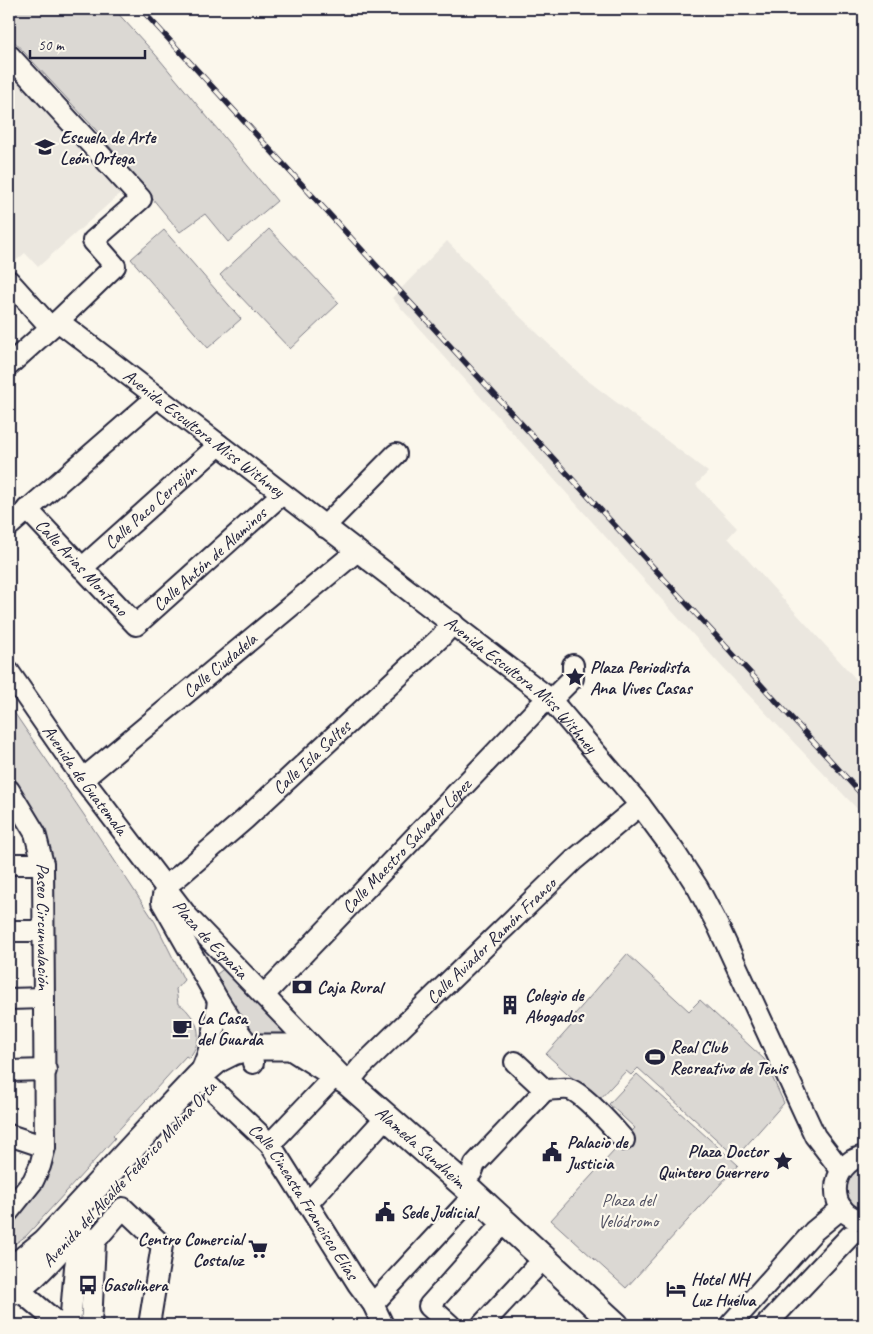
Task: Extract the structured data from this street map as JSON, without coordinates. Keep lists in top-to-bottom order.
{
  "streets": {
    "main road": ["Alameda Sundheim", "Avenida del Alcalde Federico Molina Orta"],
    "street": [
      "Avenida Escultora Miss Withney",
      "Calle Paco Cerrejón",
      "Calle Antón de Alaminos",
      "Calle Arias Montano",
      "Calle Ciudadela",
      "Calle Isla Saltes",
      "Avenida de Guatemala",
      "Calle Maestro Salvador López",
      "Paseo Circunvalación",
      "Plaza de España",
      "Calle Aviador Ramón Franco",
      "Calle Cineasta Francisco Elías"
    ]
  },
  "crossings": [
    ["Avenida Escultora Miss Withney", "Calle Paco Cerrejón"],
    ["Avenida Escultora Miss Withney", "Calle Antón de Alaminos"],
    ["Avenida Escultora Miss Withney", "Calle Ciudadela"],
    ["Avenida Escultora Miss Withney", "Calle Isla Saltes"],
    ["Avenida Escultora Miss Withney", "Calle Maestro Salvador López"],
    ["Avenida Escultora Miss Withney", "Calle Aviador Ramón Franco"],
    ["Calle Paco Cerrejón", "Calle Arias Montano"],
    ["Calle Antón de Alaminos", "Calle Arias Montano"],
    ["Calle Ciudadela", "Avenida de Guatemala"],
    ["Calle Isla Saltes", "Avenida de Guatemala"],
    ["Calle Isla Saltes", "Plaza de España"],
    ["Avenida de Guatemala", "Plaza de España"],
    ["Calle Maestro Salvador López", "Plaza de España"],
    ["Plaza de España", "Calle Aviador Ramón Franco"],
    ["Plaza de España", "Alameda Sundheim"],
    ["Plaza de España", "Avenida del Alcalde Federico Molina Orta"],
    ["Plaza de España", "Calle Cineasta Francisco Elías"],
    ["Calle Aviador Ramón Franco", "Alameda Sundheim"],
    ["Calle Aviador Ramón Franco", "Calle Cineasta Francisco Elías"],
    ["Alameda Sundheim", "Avenida del Alcalde Federico Molina Orta"],
    ["Avenida del Alcalde Federico Molina Orta", "Calle Cineasta Francisco Elías"]
  ],
  "parks": ["Plaza del Velódromo"],
  "places": {
    "school or university": ["Escuela de Arte León Ortega"],
    "place": ["Plaza Periodista Ana Vives Casas", "Plaza Doctor Quintero Guerrero"],
    "bank": ["Caja Rural"],
    "building": ["Colegio de Abogados"],
    "cafe": ["La Casa del Guarda"],
    "sports": ["Real Club Recreativo de Tenis"],
    "public building": ["Palacio de Justicia", "Sede Judicial"],
    "supermarket": ["Centro Comercial Costaluz"],
    "bus stop": ["Gasolinera"],
    "hotel": ["Hotel NH Luz Huelva"]
  },
  "scale_bar": "50 m"
}
